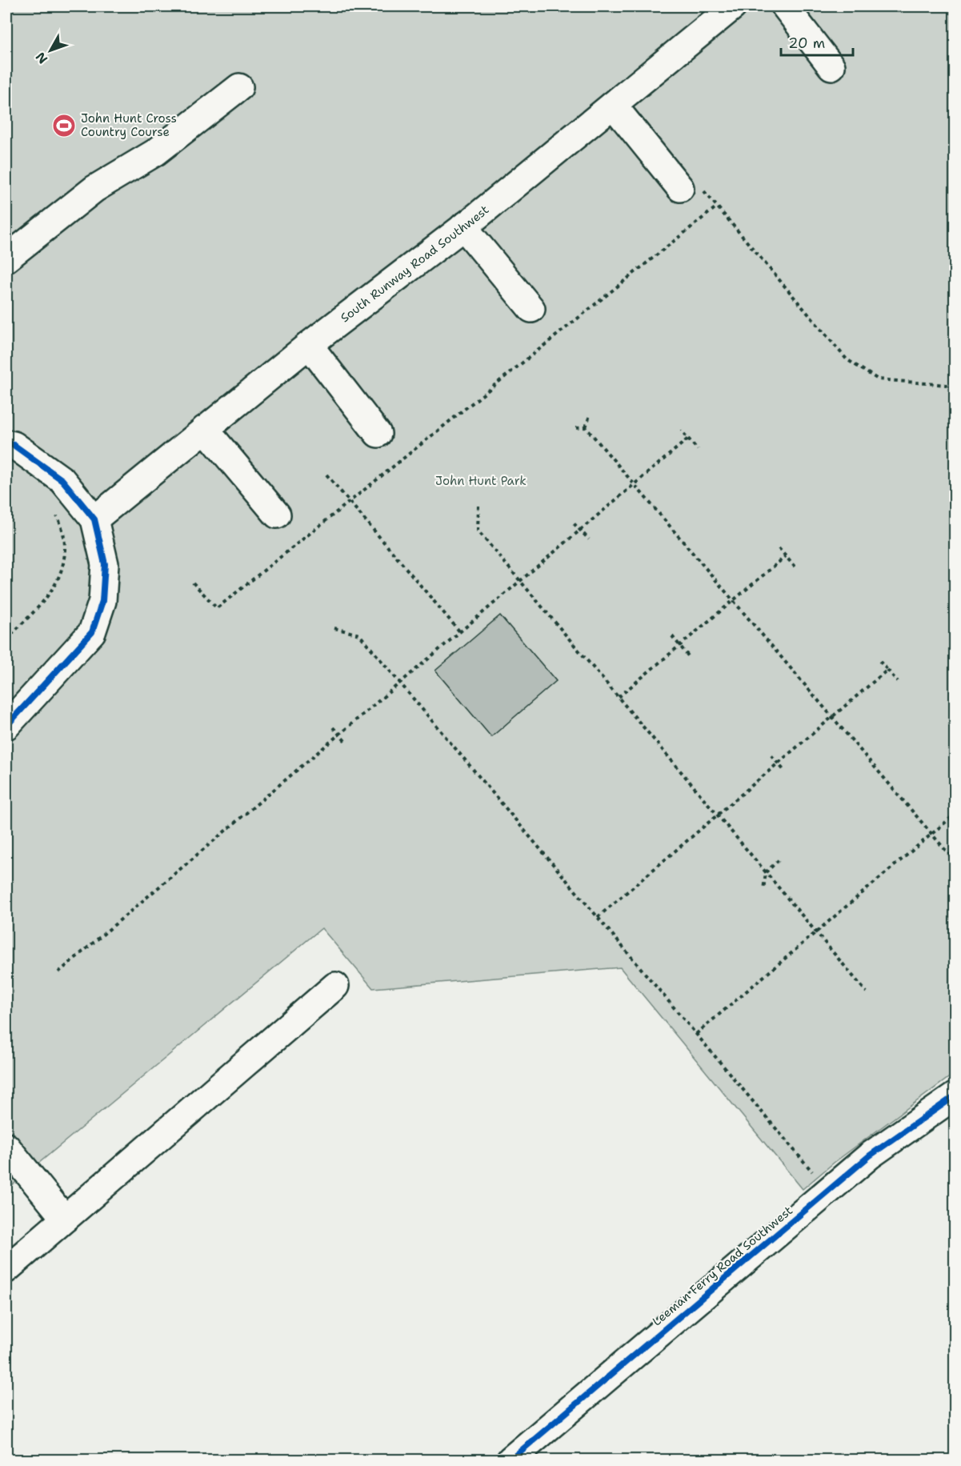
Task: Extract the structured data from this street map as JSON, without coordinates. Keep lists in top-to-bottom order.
{
  "streets": {
    "street": ["South Runway Road Southwest", "Leeman Ferry Road Southwest"]
  },
  "parks": ["John Hunt Park"],
  "places": {
    "sports": ["John Hunt Cross Country Course"]
  },
  "scale_bar": "20 m",
  "north": "bottom left"
}
